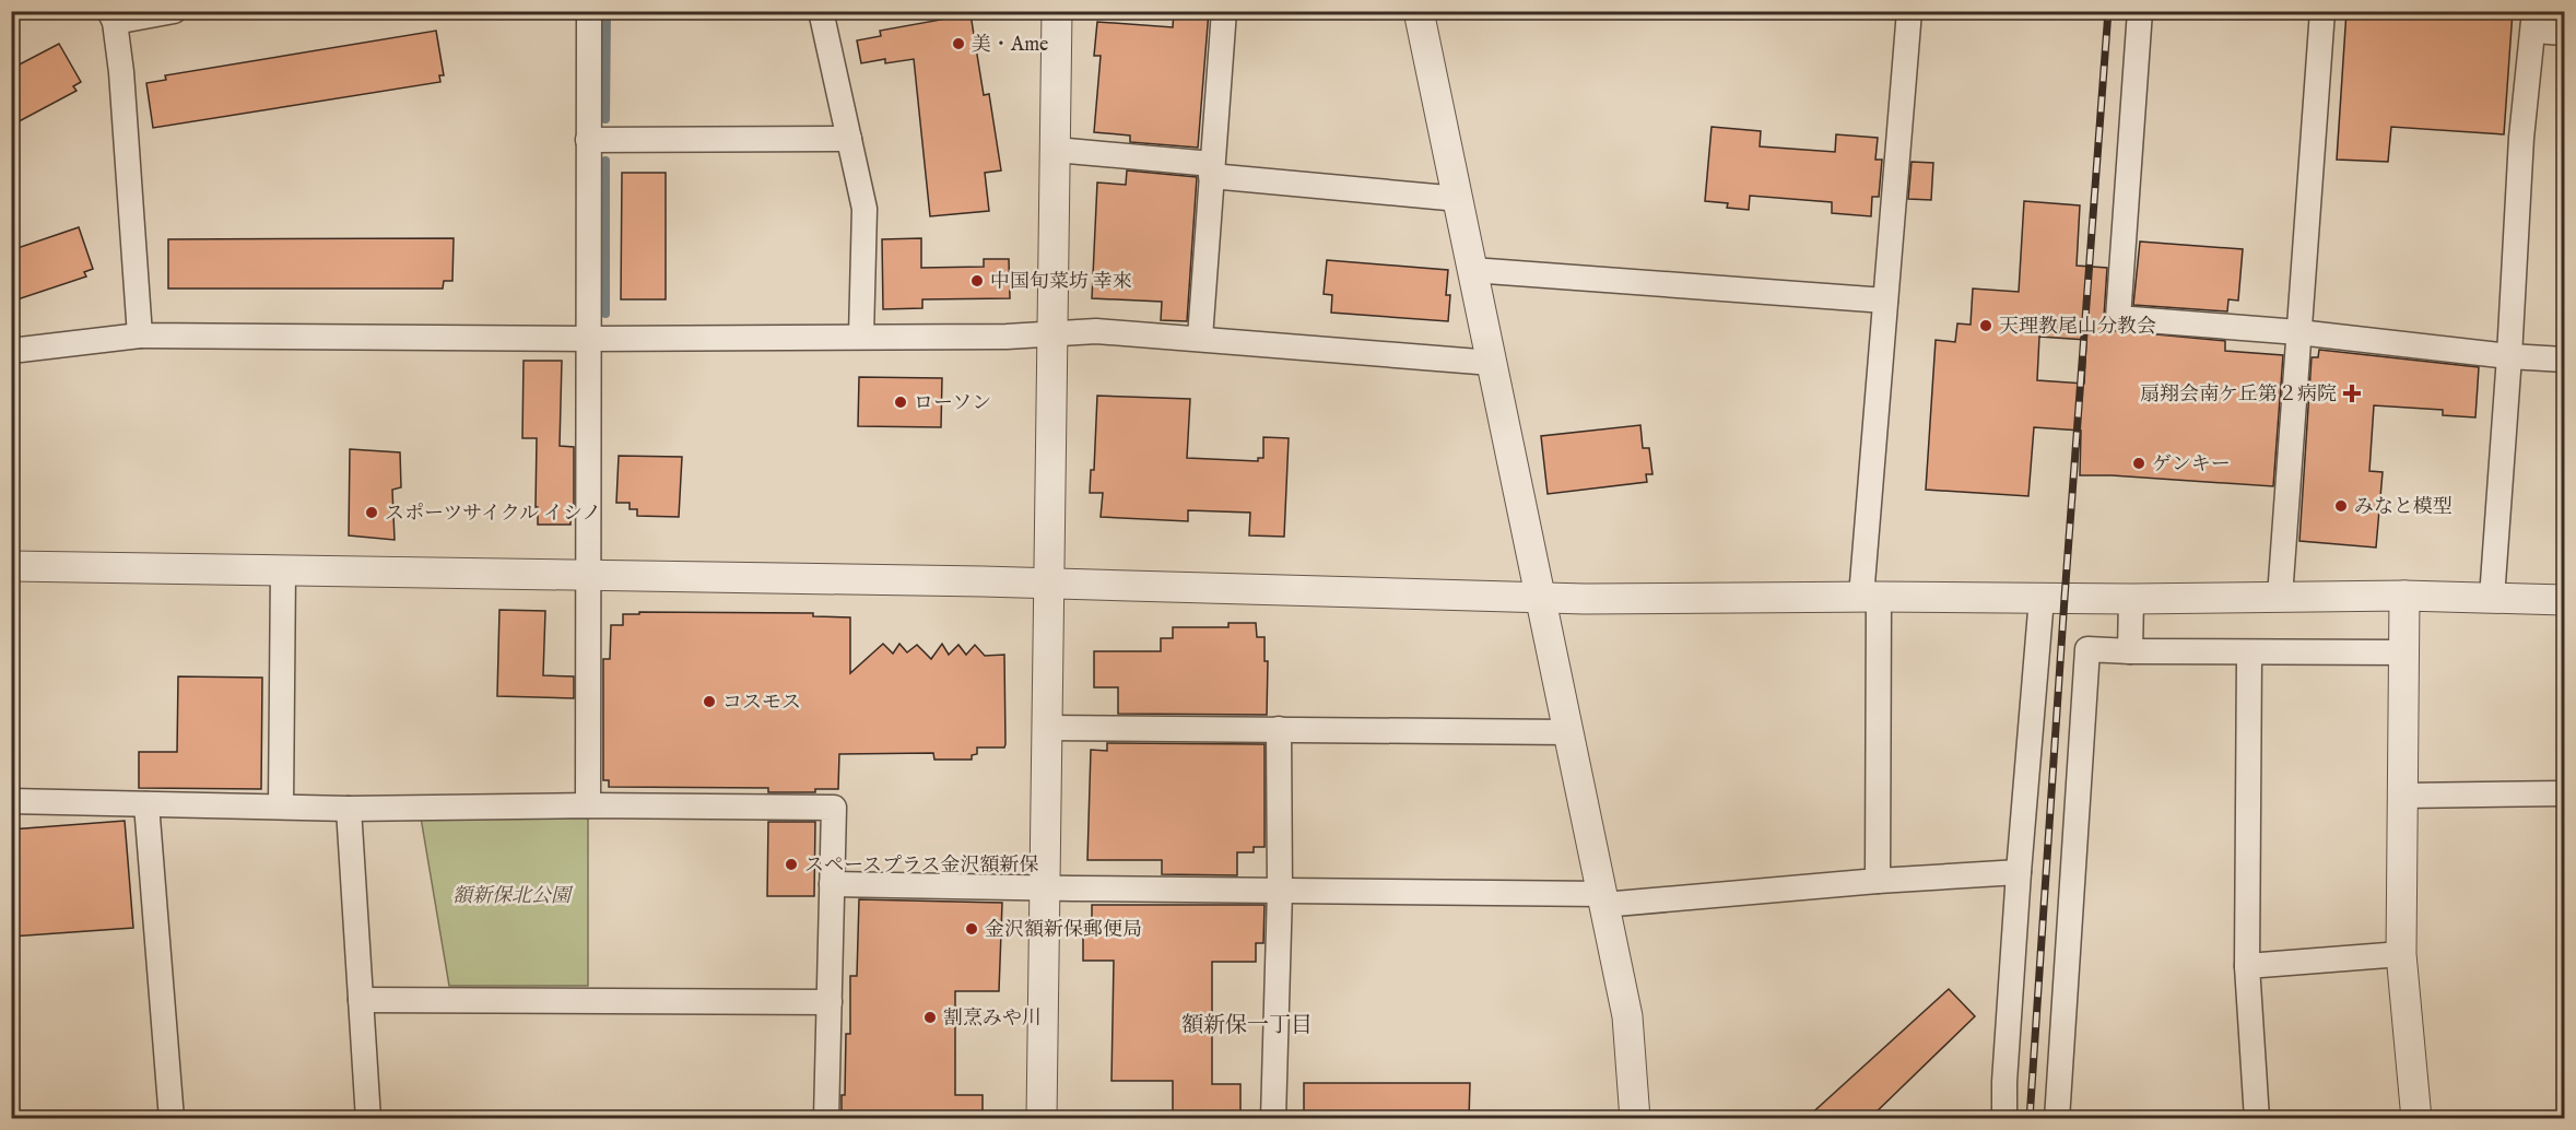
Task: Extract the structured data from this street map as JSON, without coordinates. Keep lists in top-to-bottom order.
{
  "districts": ["額新保一丁目"],
  "parks": ["額新保北公園"],
  "places": {
    "other": [
      "美・Ame",
      "中国旬菜坊 幸來",
      "天理教尾山分教会",
      "ローソン",
      "ゲンキー",
      "みなと模型",
      "スポーツサイクル イシノ",
      "コスモス",
      "スペースプラス金沢額新保",
      "金沢額新保郵便局",
      "割烹みや川"
    ],
    "health": ["扇翔会南ケ丘第２病院"]
  }
}
